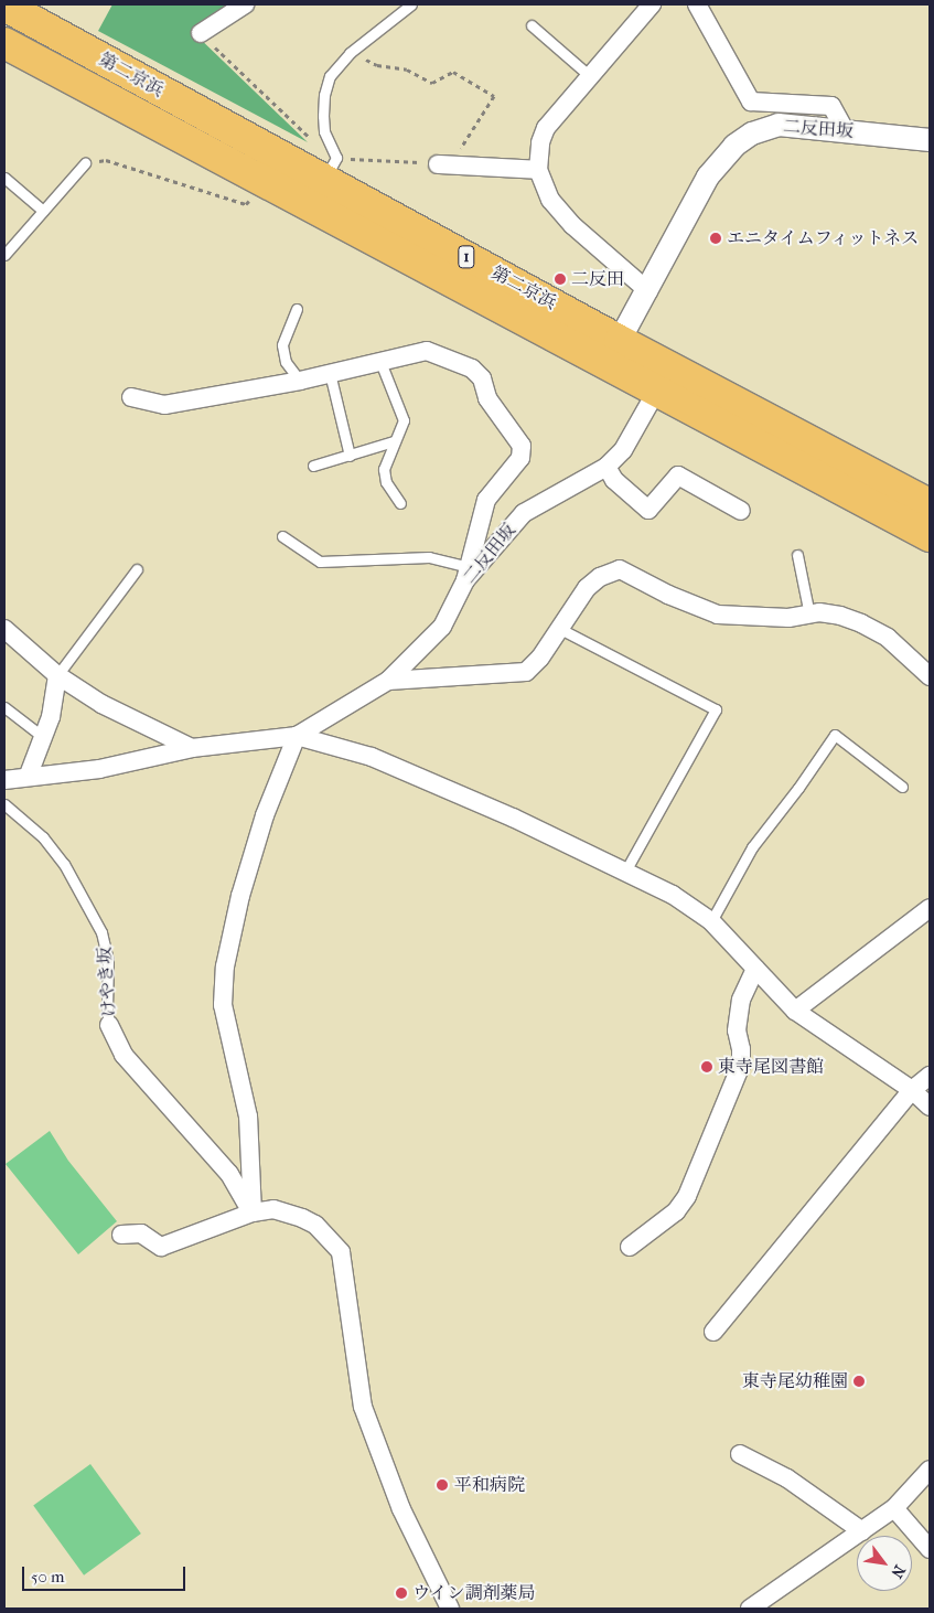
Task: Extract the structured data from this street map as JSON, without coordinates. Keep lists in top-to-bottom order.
{
  "streets": {
    "highway": ["第二京浜", "1"],
    "street": ["二反田坂", "けやき坂"]
  },
  "crossings": [
    ["第二京浜", "二反田坂"]
  ],
  "places": [
    "エニタイムフィットネス",
    "二反田",
    "東寺尾図書館",
    "東寺尾幼稚園",
    "平和病院",
    "ウイン調剤薬局"
  ],
  "scale_bar": "50 m",
  "north": "bottom right"
}
